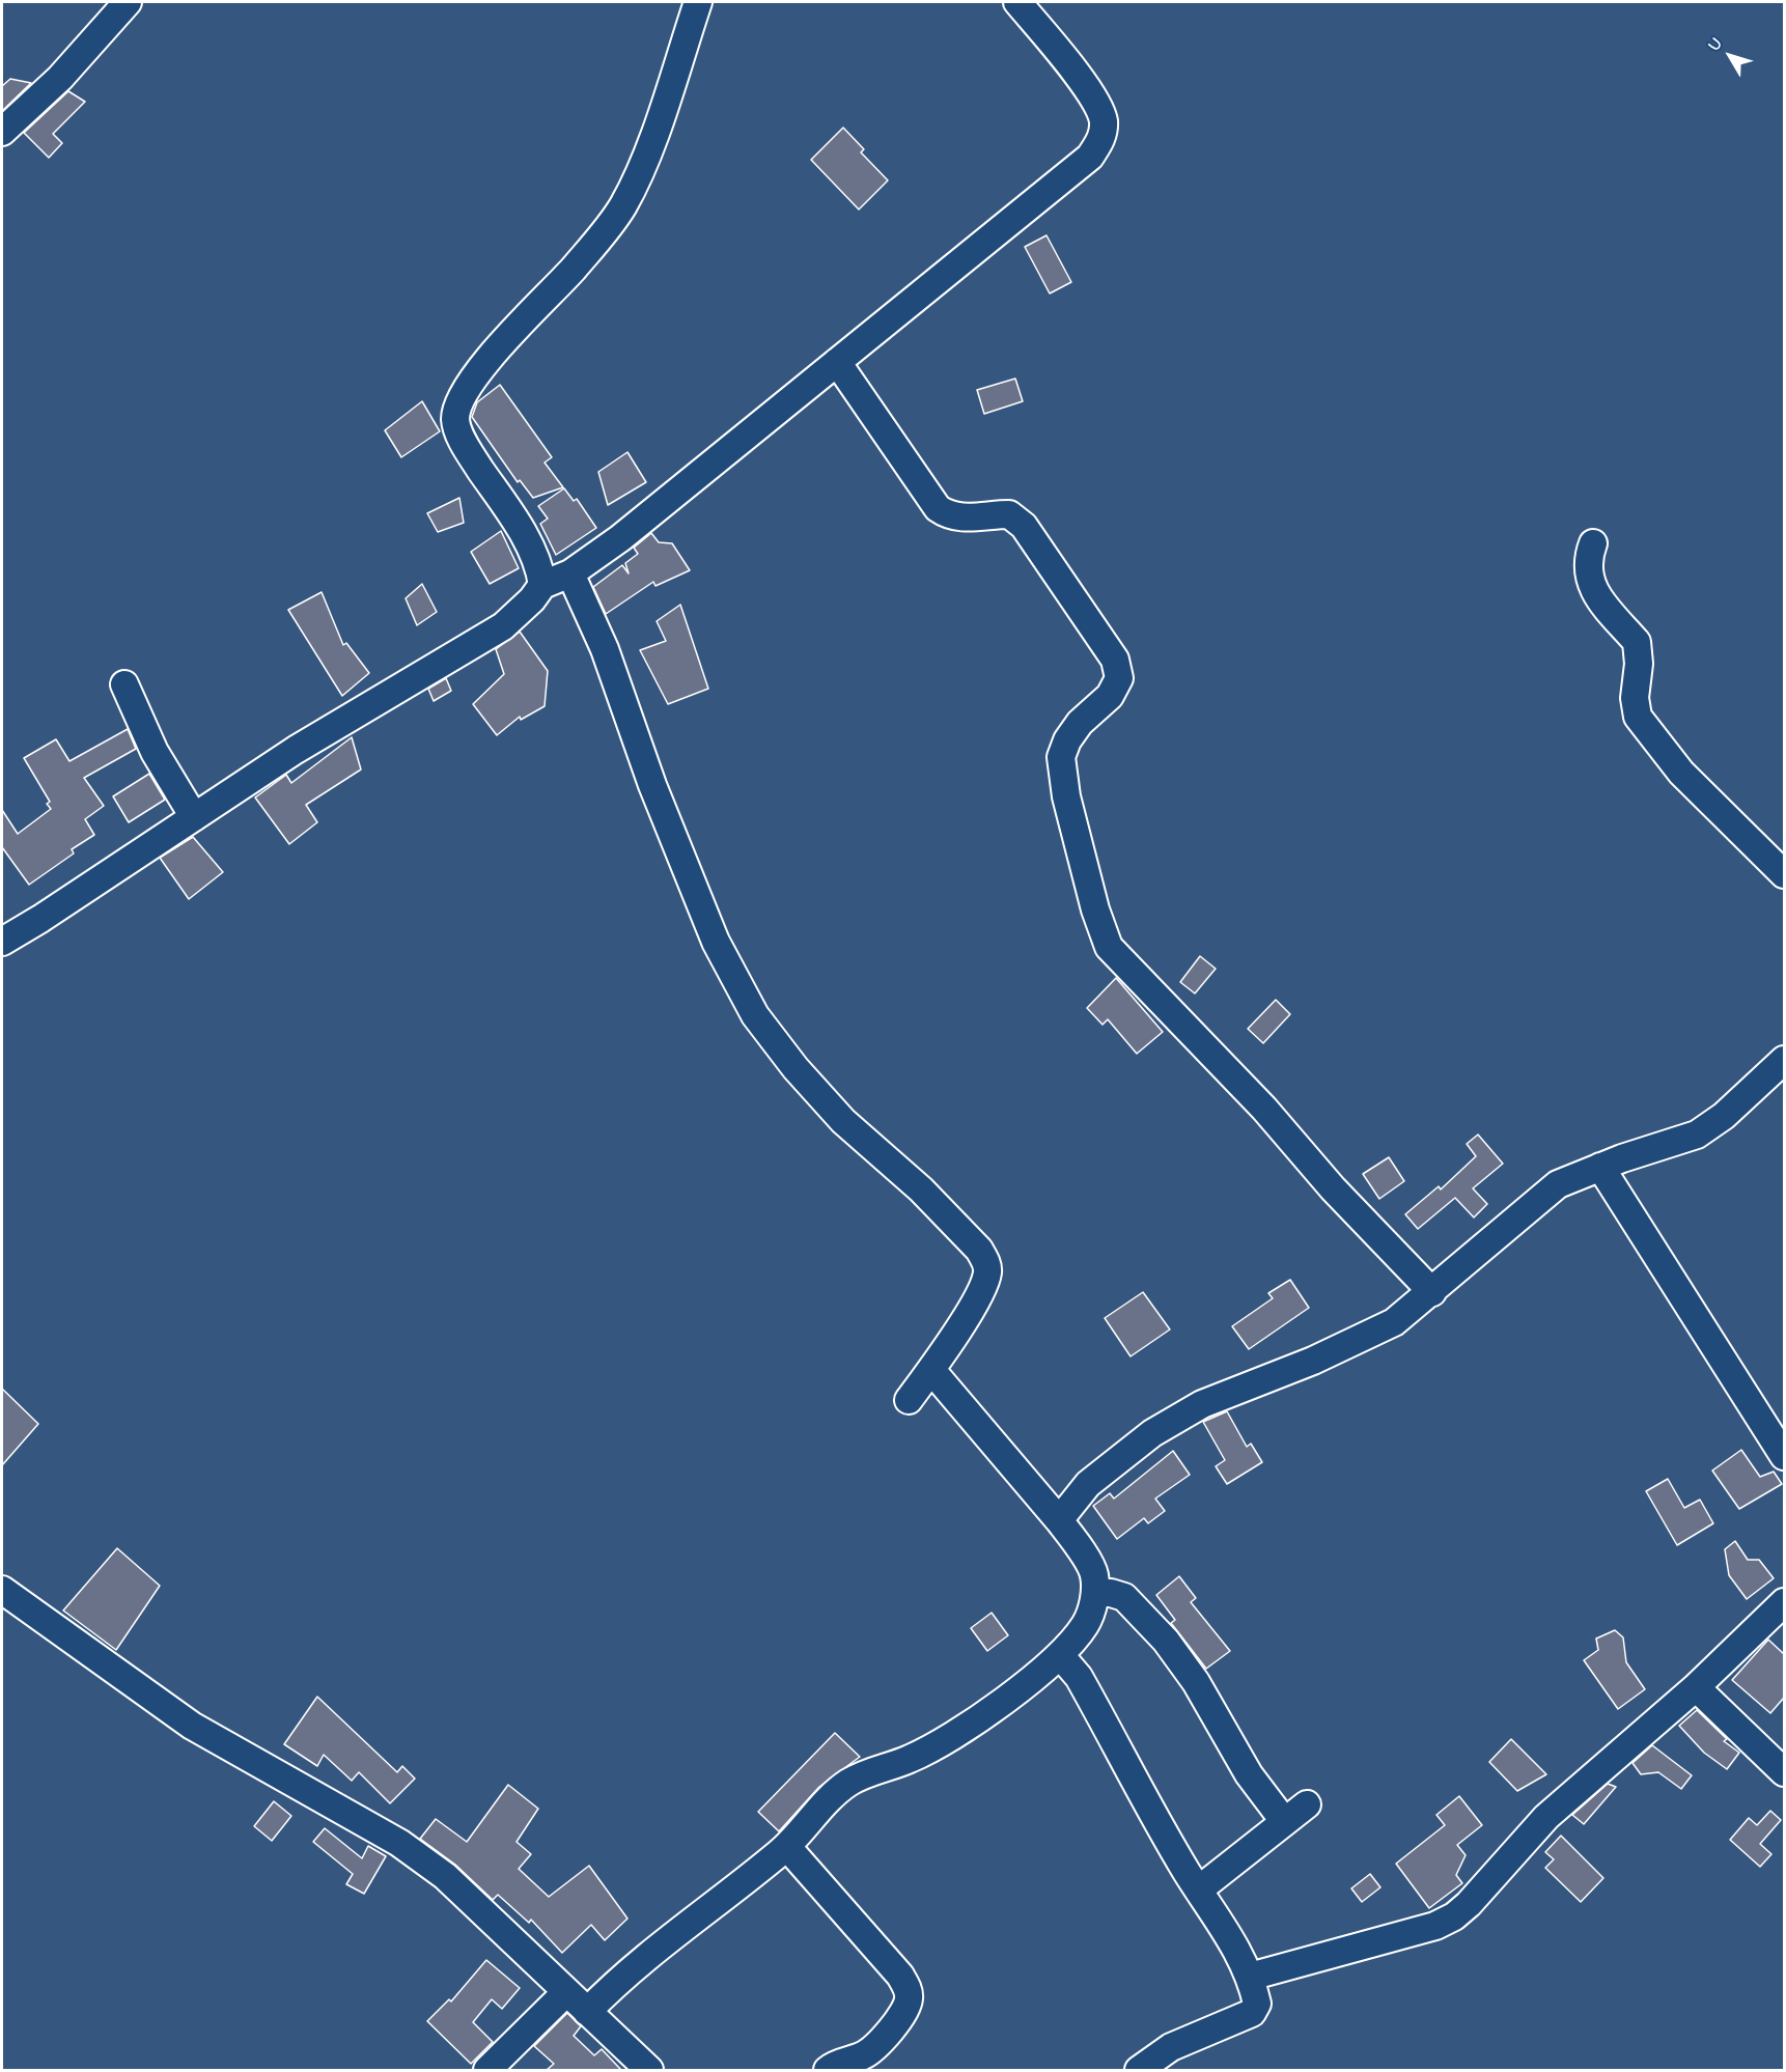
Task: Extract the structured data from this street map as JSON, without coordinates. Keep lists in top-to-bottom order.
{
  "north": "top left"
}
